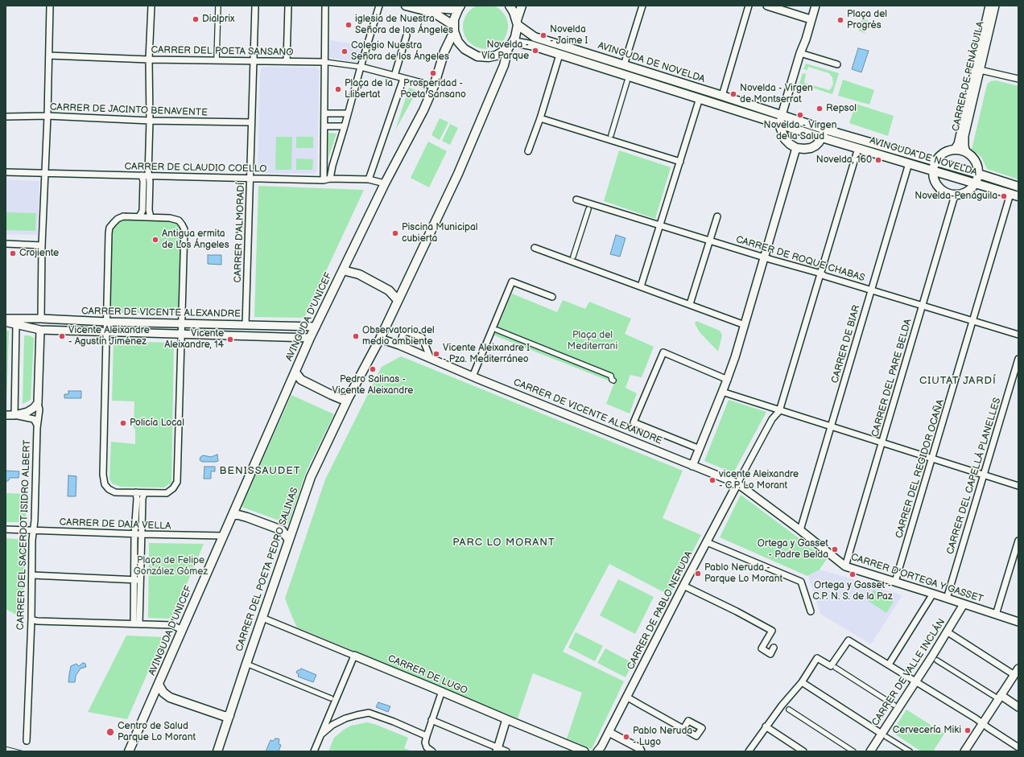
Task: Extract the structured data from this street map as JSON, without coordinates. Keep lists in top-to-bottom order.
{
  "streets": {
    "main road": ["AVINGUDA DE NOVELDA", "AVINGUDA D'UNICEF", "CARRER DEL POETA PEDRO SALINAS"],
    "street": [
      "CARRER DEL POETA SANSANO",
      "CARRER DE PENÀGUILA",
      "CARRER DE JACINTO BENAVENTE",
      "CARRER DE CLAUDIO COELLO",
      "CARRER D'ALMORADÍ",
      "CARRER DE ROQUE CHABAS",
      "CARRER DE VICENTE ALEXANDRE",
      "CARRER DE BIAR",
      "CARRER DEL PARE BELDA",
      "CARRER DEL REGIDOR OCAÑA",
      "CARRER DEL CAPELLÀ PLANELLES",
      "CARRER DE DAIA VELLA",
      "CARRER DEL SACERDOT ISIDRO ALBERT",
      "CARRER D'ORTEGA Y GASSET",
      "CARRER DE PABLO NERUDA",
      "CARRER DE VALLE INCLÁN",
      "CARRER DE LUGO"
    ]
  },
  "crossings": [
    ["CARRER DEL POETA SANSANO", "CARRER D'ALMORADÍ"],
    ["CARRER DEL POETA SANSANO", "AVINGUDA D'UNICEF"],
    ["AVINGUDA DE NOVELDA", "CARRER DE BIAR"],
    ["AVINGUDA DE NOVELDA", "CARRER DEL REGIDOR OCAÑA"],
    ["AVINGUDA DE NOVELDA", "CARRER DEL POETA PEDRO SALINAS"],
    ["CARRER DE JACINTO BENAVENTE", "CARRER D'ALMORADÍ"],
    ["CARRER DE CLAUDIO COELLO", "CARRER D'ALMORADÍ"],
    ["CARRER DE CLAUDIO COELLO", "AVINGUDA D'UNICEF"],
    ["CARRER D'ALMORADÍ", "CARRER DE VICENTE ALEXANDRE"],
    ["CARRER DE ROQUE CHABAS", "CARRER DE BIAR"],
    ["CARRER DE ROQUE CHABAS", "CARRER DEL PARE BELDA"],
    ["CARRER DE ROQUE CHABAS", "CARRER DEL REGIDOR OCAÑA"],
    ["CARRER DE VICENTE ALEXANDRE", "AVINGUDA D'UNICEF"],
    ["CARRER DE VICENTE ALEXANDRE", "CARRER DEL SACERDOT ISIDRO ALBERT"],
    ["CARRER DE VICENTE ALEXANDRE", "CARRER DEL POETA PEDRO SALINAS"],
    ["CARRER DE VICENTE ALEXANDRE", "CARRER D'ORTEGA Y GASSET"],
    ["CARRER DE VICENTE ALEXANDRE", "CARRER DE PABLO NERUDA"],
    ["AVINGUDA D'UNICEF", "CARRER DE DAIA VELLA"],
    ["AVINGUDA D'UNICEF", "CARRER DEL POETA PEDRO SALINAS"],
    ["CARRER DE BIAR", "CARRER D'ORTEGA Y GASSET"],
    ["CARRER DEL PARE BELDA", "CARRER D'ORTEGA Y GASSET"],
    ["CARRER DEL REGIDOR OCAÑA", "CARRER D'ORTEGA Y GASSET"],
    ["CARRER DEL CAPELLÀ PLANELLES", "CARRER D'ORTEGA Y GASSET"],
    ["CARRER DE DAIA VELLA", "CARRER DEL SACERDOT ISIDRO ALBERT"],
    ["CARRER DEL POETA PEDRO SALINAS", "CARRER DE LUGO"],
    ["CARRER D'ORTEGA Y GASSET", "CARRER DE PABLO NERUDA"],
    ["CARRER D'ORTEGA Y GASSET", "CARRER DE VALLE INCLÁN"]
  ],
  "districts": ["CIUTAT JARDÍ", "BENISSAUDET", "PARC LO MORANT"],
  "parks": ["Plaça del Mediterrani", "Plaça de Felipe González Gómez"],
  "places": [
    "Dialprix",
    "Plaça del Progrés",
    "iglesia de Nuestra Señora de los Ángeles",
    "Novelda - Jaime I",
    "Novelda - Vía Parque",
    "Colegio Nuestra Señora de los Ángeles",
    "Prosperidad - Poeta Sansano",
    "Plaça de la Llibertat",
    "Novelda - Virgen de Montserrat",
    "Repsol",
    "Novelda - Virgen de la Salud",
    "Novelda, 160",
    "Novelda-Penàguila",
    "Piscina Municipal cubierta",
    "Antigua ermita de Los Ángeles",
    "Crojiente",
    "Vicente Aleixandre - Agustín Jiménez",
    "Observatorio del medio ambiente",
    "Vicente Aleixandre, 14",
    "Vicente Aleixandre I - Pza. Mediterráneo",
    "Pedro Salinas - Vicente Aleixandre",
    "Policía Local",
    "vicente Aleixandre - C.P. Lo Morant",
    "Ortega y Gasset - Padre Belda",
    "Pablo Neruda - Parque Lo Morant",
    "Ortega y Gasset - C.P. N. S. de la Paz",
    "Cervecería Miki",
    "Centro de Salud Parque Lo Morant",
    "Pablo Neruda - Lugo"
  ]
}
